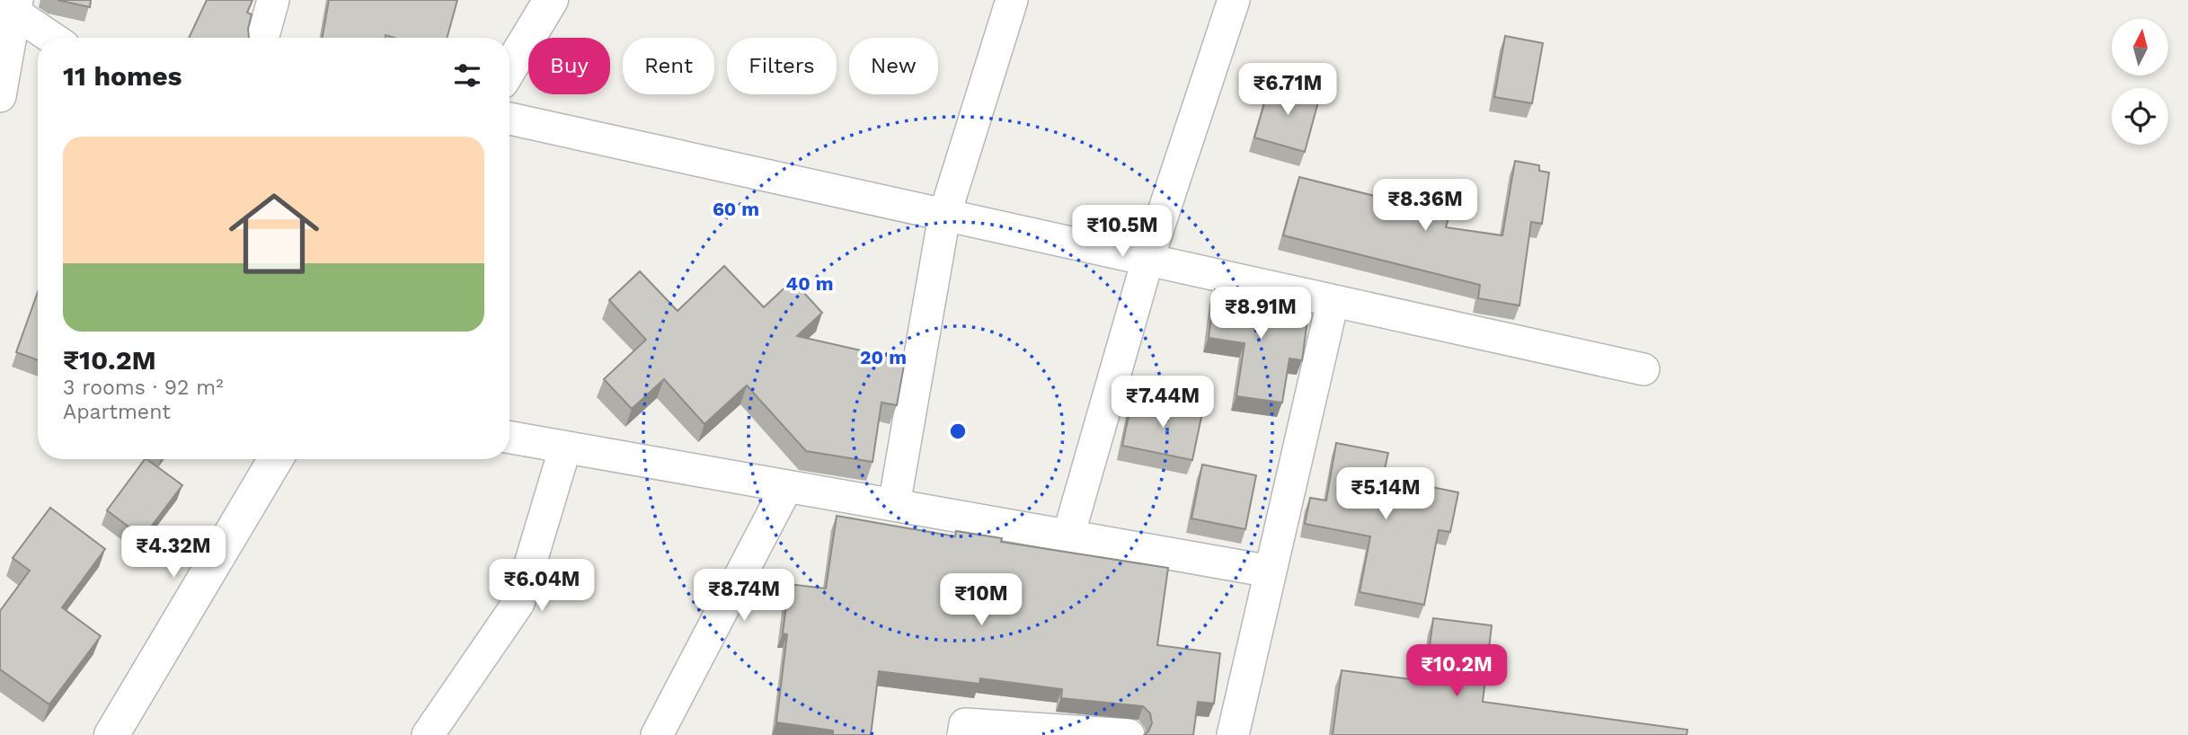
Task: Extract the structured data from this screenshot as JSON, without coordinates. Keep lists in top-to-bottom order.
{
  "north": "top",
  "page": {
    "chip": [
      "Buy",
      "Rent",
      "Filters",
      "New"
    ],
    "heading": "11 homes",
    "price": [
      "₹6.71M",
      "₹8.36M",
      "₹10.5M",
      "₹8.91M",
      "₹7.44M",
      "₹5.14M",
      "₹4.32M",
      "₹6.04M",
      "₹8.74M",
      "₹10M",
      "₹10.2M"
    ],
    "list": [
      {
        "name": "₹10.2M",
        "note": "3 rooms · 92 m² · Apartment"
      }
    ]
  },
  "rings": ["60 m", "40 m", "20 m"]
}
